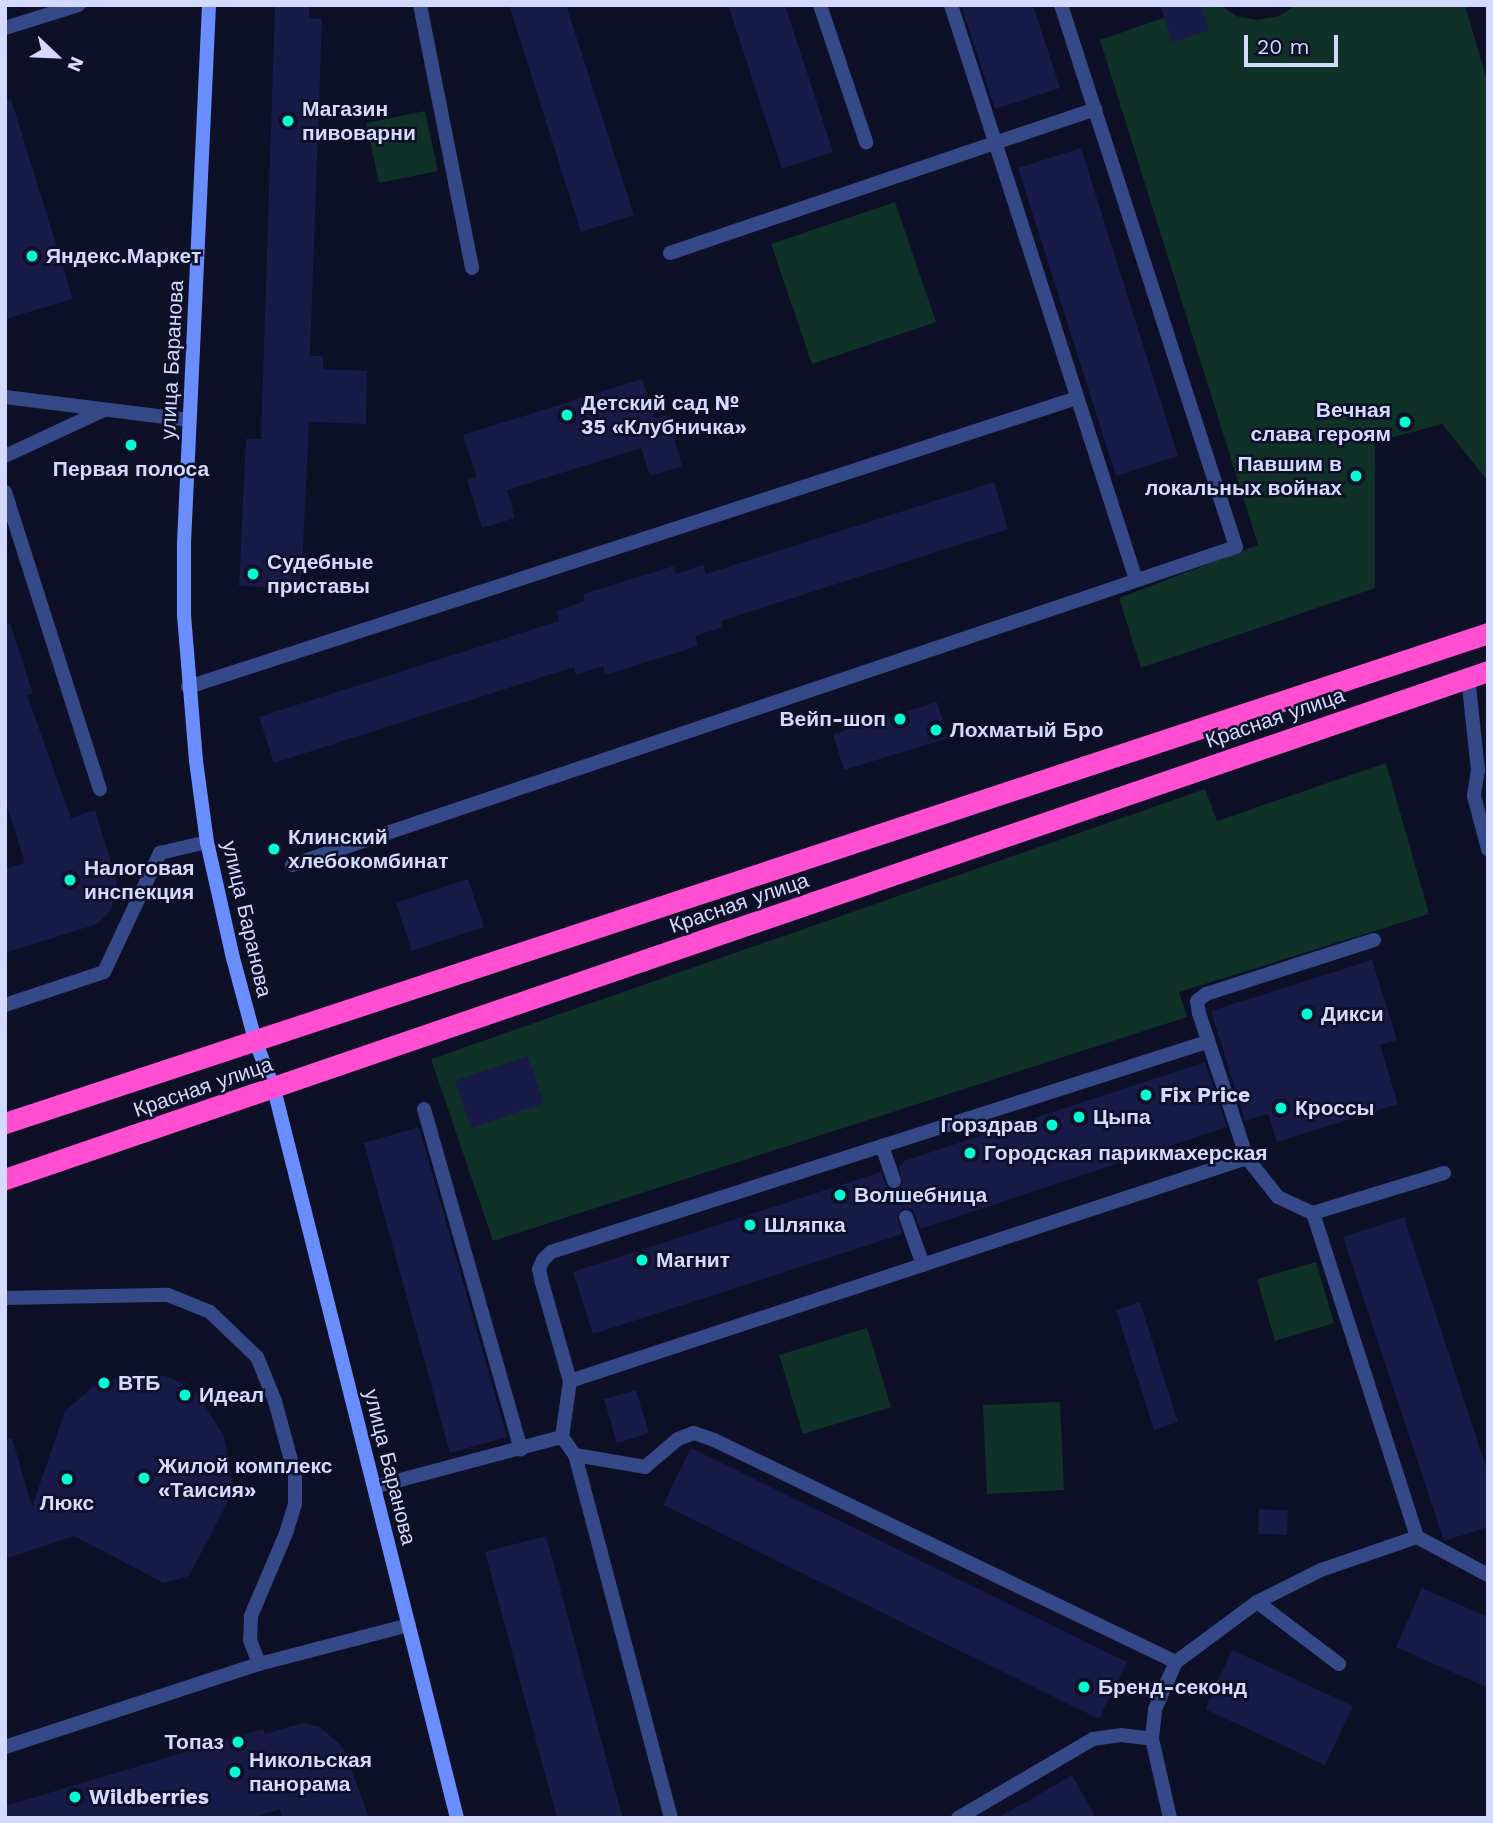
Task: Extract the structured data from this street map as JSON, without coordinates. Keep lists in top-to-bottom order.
{
  "streets": {
    "highway": ["Красная улица"],
    "street": ["улица Баранова"]
  },
  "crossings": [
    ["улица Баранова", "Красная улица"]
  ],
  "places": [
    "Магазин пивоварни",
    "Яндекс.Маркет",
    "Детский сад № 35 «Клубничка»",
    "Вечная слава героям",
    "Первая полоса",
    "Павшим в локальных войнах",
    "Судебные приставы",
    "Вейп-шоп",
    "Лохматый Бро",
    "Клинский хлебокомбинат",
    "Налоговая инспекция",
    "Дикси",
    "Fix Price",
    "Кроссы",
    "Цыпа",
    "Горздрав",
    "Городская парикмахерская",
    "Волшебница",
    "Шляпка",
    "Магнит",
    "ВТБ",
    "Идеал",
    "Жилой комплекс «Таисия»",
    "Люкс",
    "Бренд-секонд",
    "Топаз",
    "Никольская панорама",
    "Wildberries"
  ],
  "scale_bar": "20 m",
  "north": "bottom right"
}
